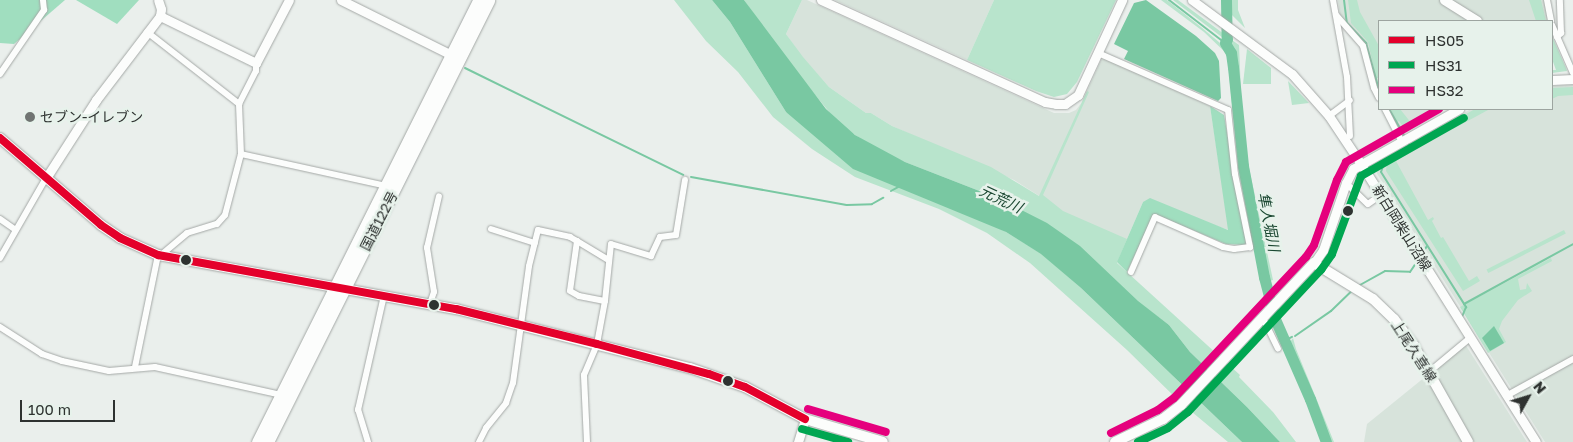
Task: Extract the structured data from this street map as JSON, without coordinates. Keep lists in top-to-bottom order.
{
  "streets": {
    "highway": ["国道122号"],
    "main road": ["上尾久喜線"],
    "street": ["新白岡柴山沼線"]
  },
  "water": ["元荒川", "隼人堀川"],
  "places": ["セブン-イレブン"],
  "lines": ["transit line HS32", "transit line HS31", "transit line HS05"],
  "legend": ["HS05", "HS31", "HS32"],
  "scale_bar": "100 m",
  "north": "top right"
}
